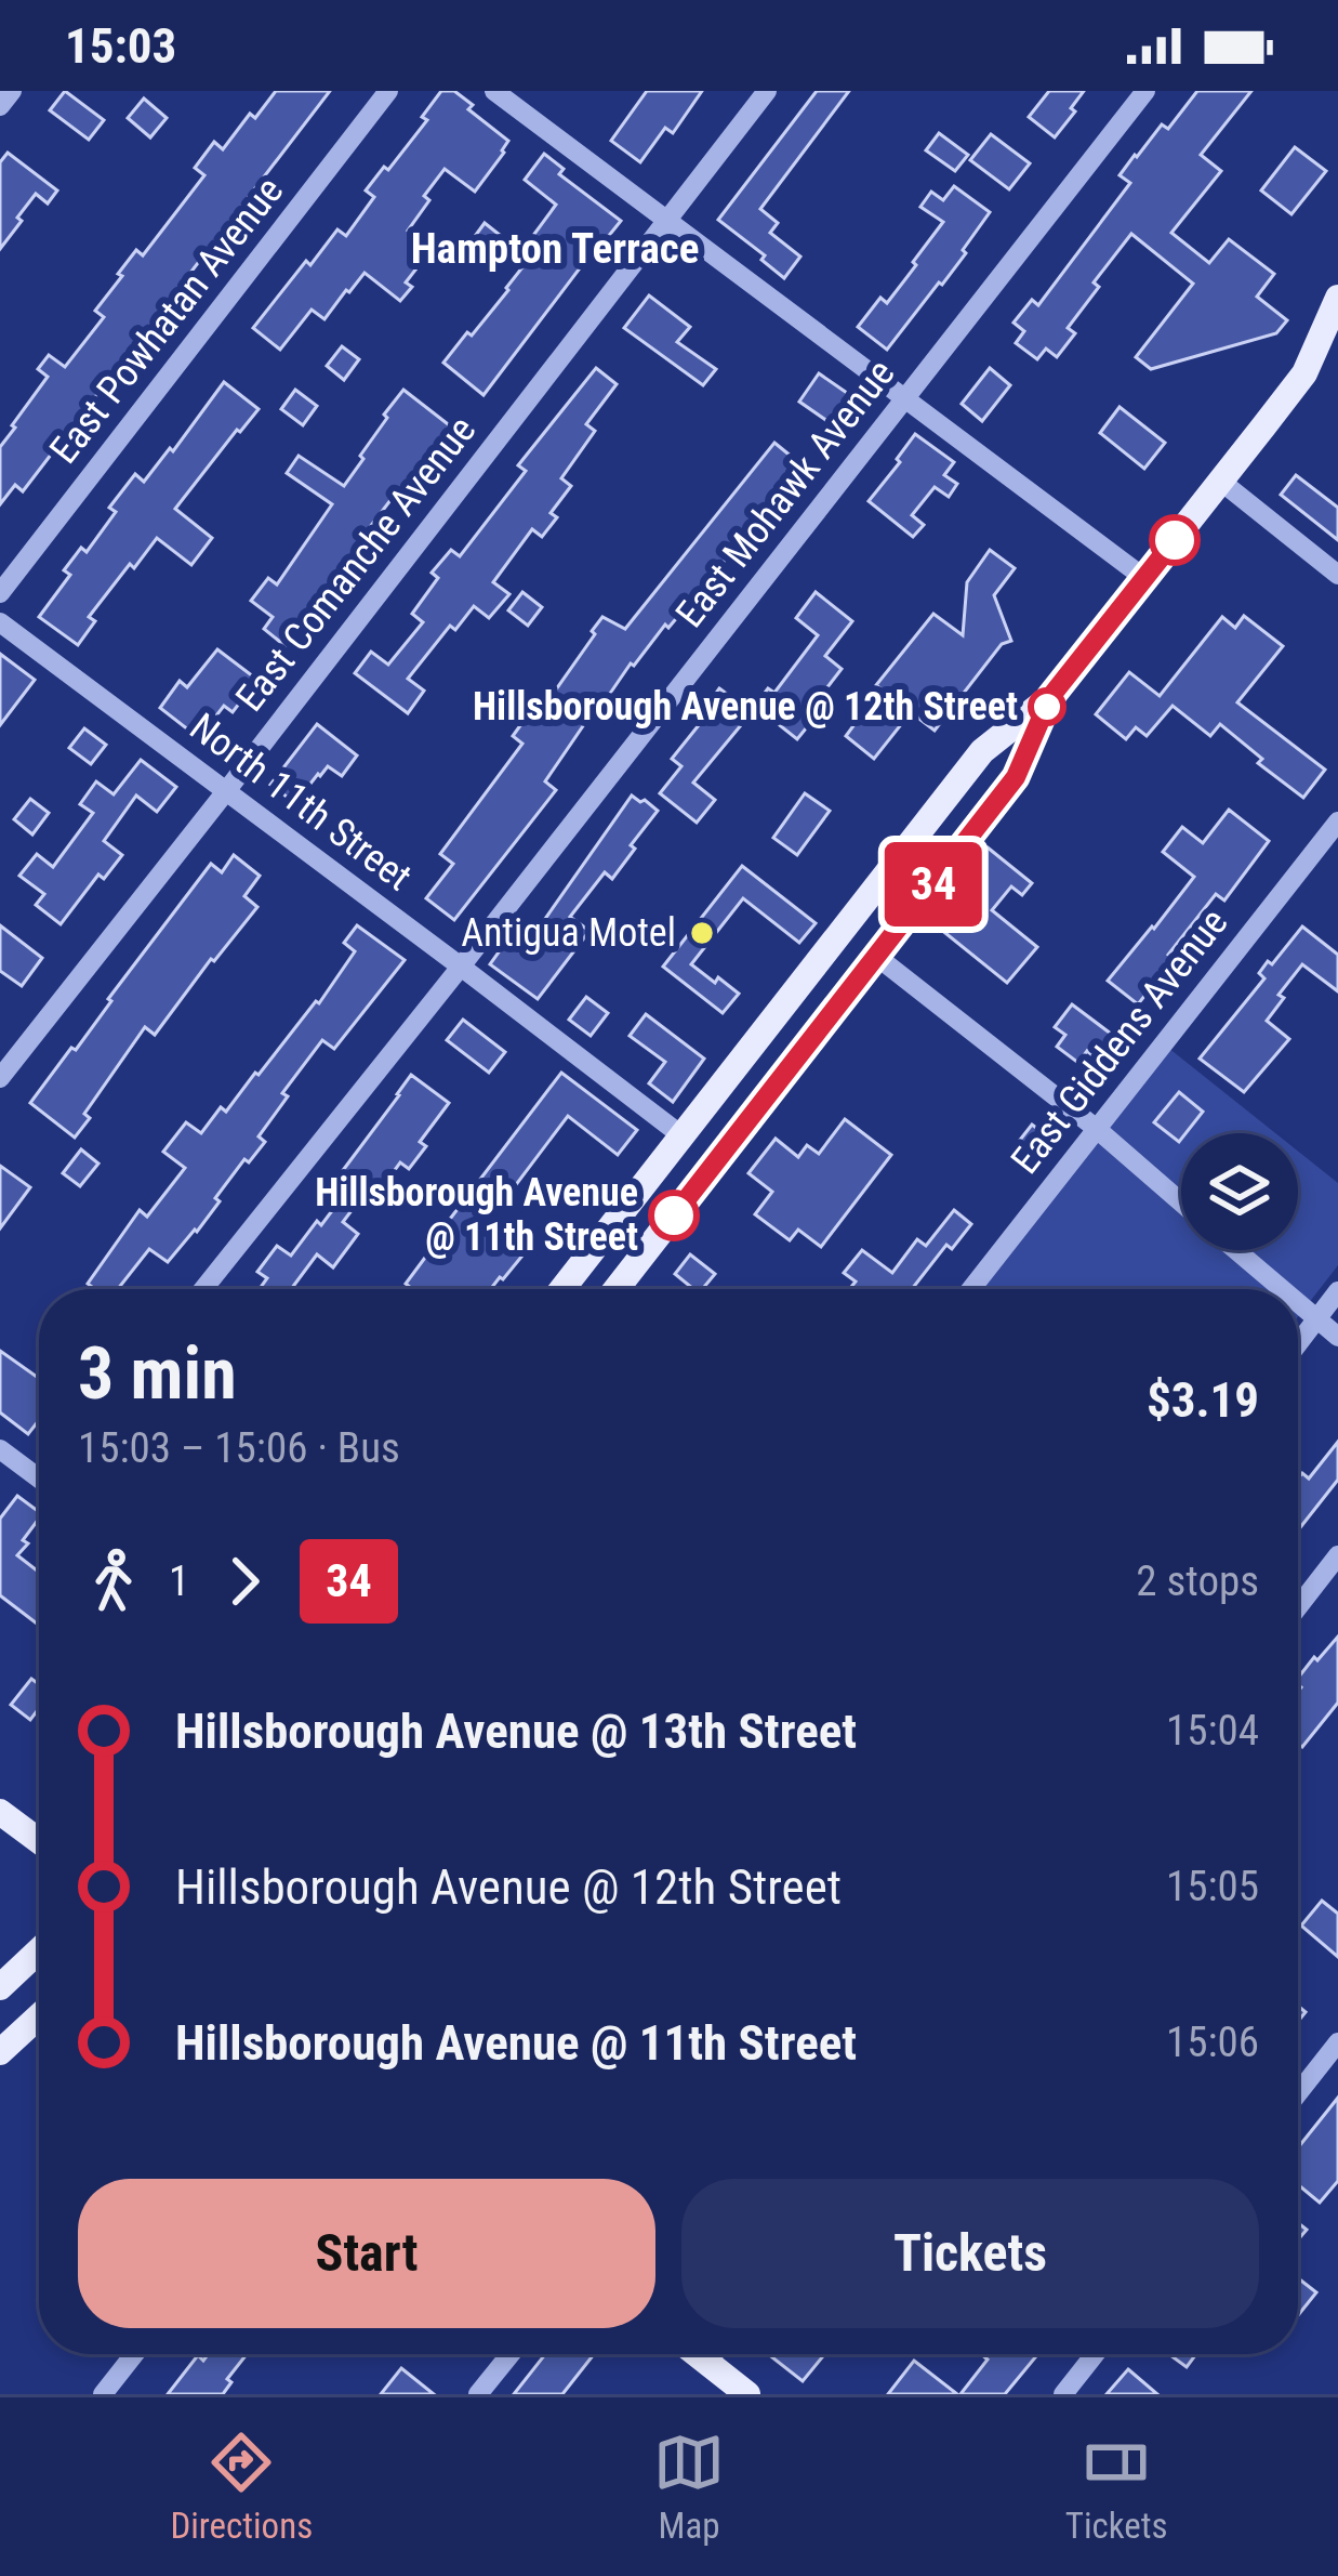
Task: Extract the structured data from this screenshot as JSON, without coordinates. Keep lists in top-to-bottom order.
{
  "streets": {
    "street": [
      "East Powhatan Avenue",
      "East Mohawk Avenue",
      "East Comanche Avenue",
      "North 11th Street",
      "East Giddens Avenue"
    ]
  },
  "crossings": [
    ["East Mohawk Avenue", "North 11th Street"],
    ["East Comanche Avenue", "North 11th Street"]
  ],
  "districts": ["Hampton Terrace"],
  "places": ["Hillsborough Avenue @ 12th Street", "Antigua Motel", "Hillsborough Avenue @ 11th Street"],
  "lines": ["bus line 34"],
  "page": {
    "status": "15:03",
    "on_map": "34",
    "heading": ["3 min", "15:03 – 15:06 · Bus", "$3.19"],
    "legs": ["1", "34", "2 stops"],
    "list": [
      {
        "name": "Hillsborough Avenue @ 13th Street",
        "value": "15:04"
      },
      {
        "name": "Hillsborough Avenue @ 12th Street",
        "value": "15:05"
      },
      {
        "name": "Hillsborough Avenue @ 11th Street",
        "value": "15:06"
      }
    ],
    "buttons": ["Start", "Tickets"],
    "tabs": ["Directions", "Map", "Tickets"]
  }
}
